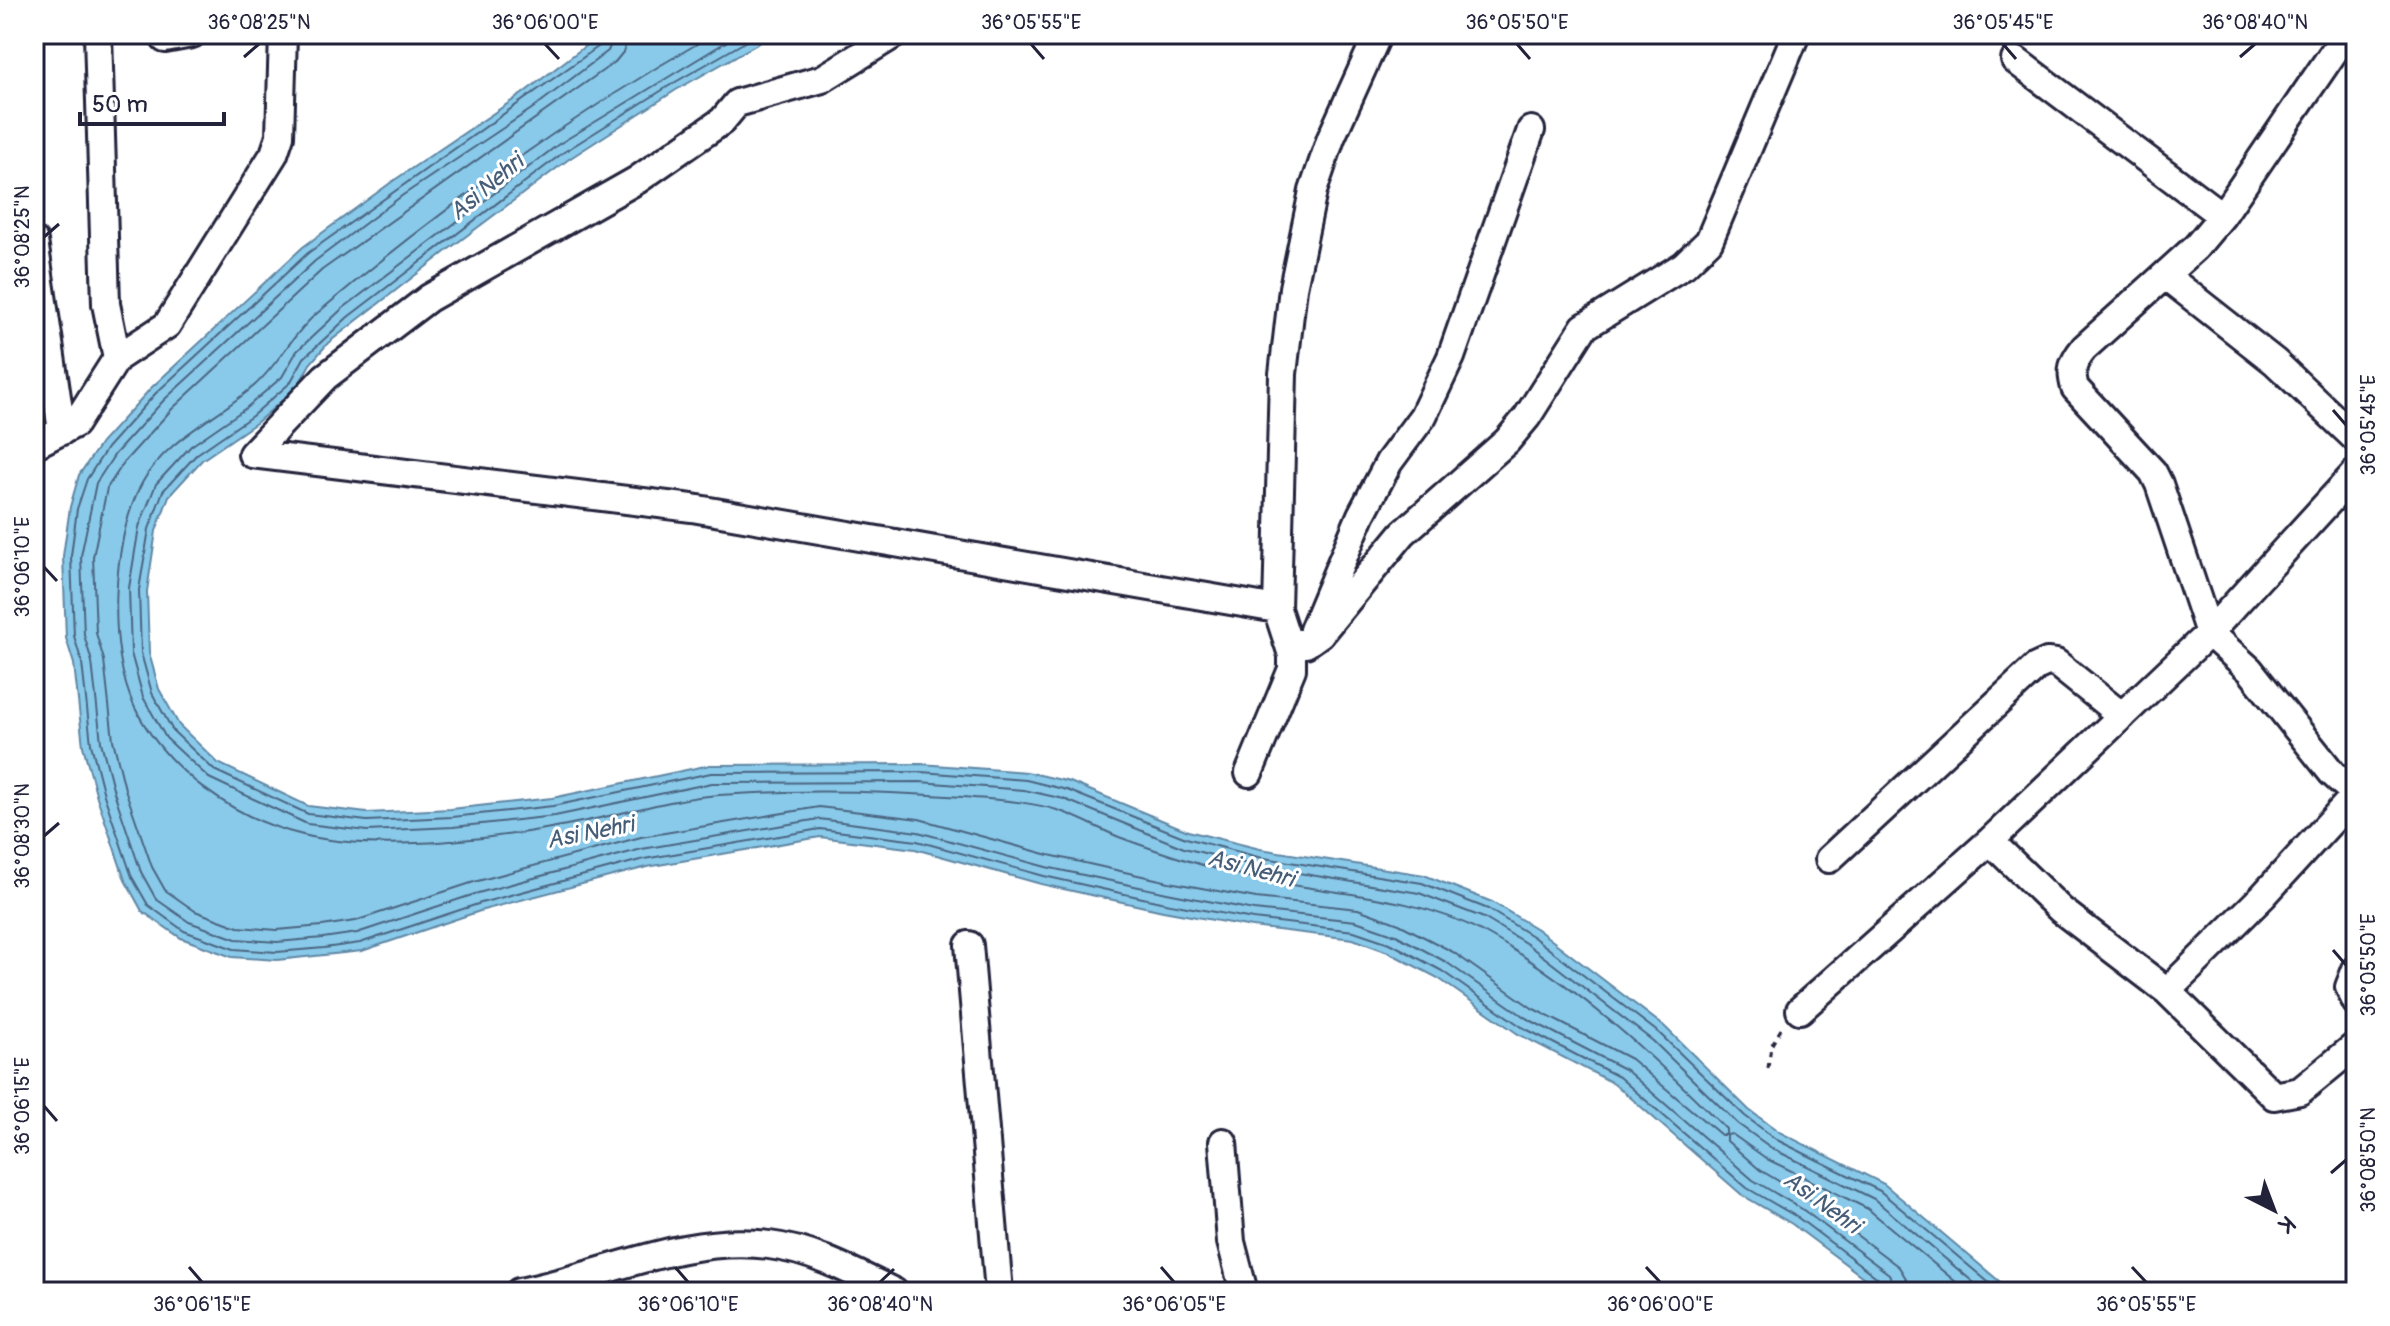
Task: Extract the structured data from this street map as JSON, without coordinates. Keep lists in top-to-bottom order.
{
  "water": ["Asi Nehri"],
  "scale_bar": "50 m",
  "north": "bottom right",
  "coordinates": [
    "36°08'25\"N",
    "36°06'00\"E",
    "36°05'55\"E",
    "36°05'50\"E",
    "36°05'45\"E",
    "36°08'40\"N",
    "36°06'10\"E",
    "36°08'30\"N",
    "36°06'15\"E",
    "36°08'50\"N",
    "36°06'05\"E"
  ]
}
